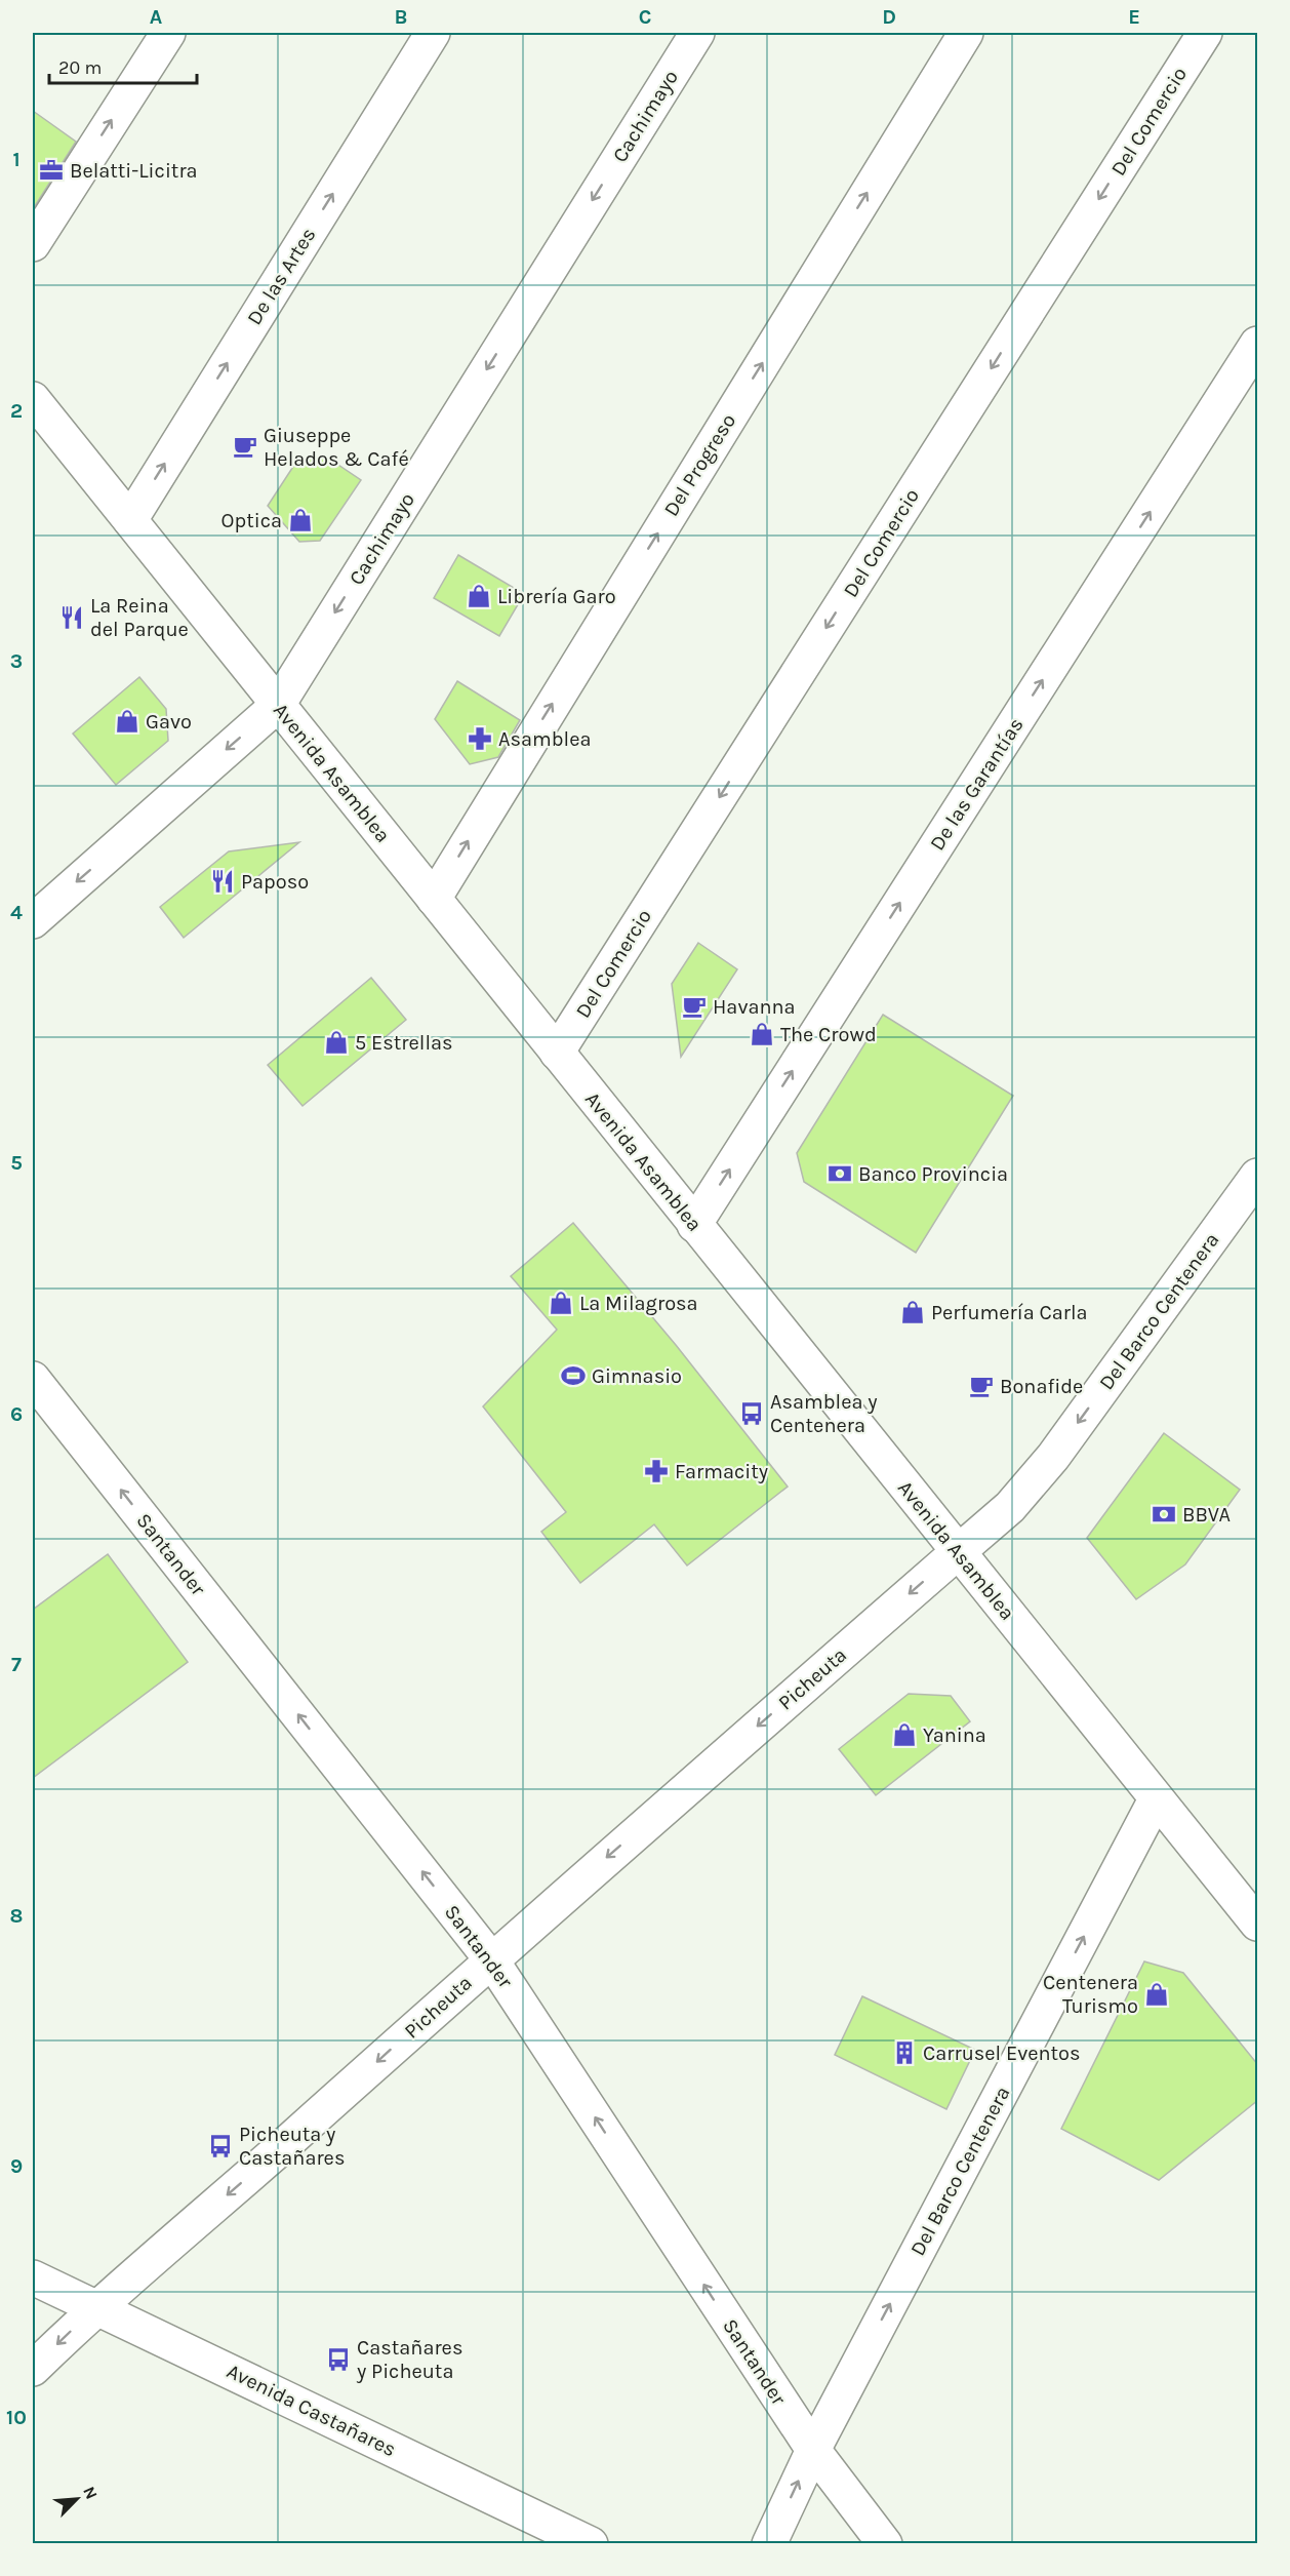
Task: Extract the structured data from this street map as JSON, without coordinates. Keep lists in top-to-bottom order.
{
  "streets": {
    "street": [
      "Cachimayo",
      "Del Comercio",
      "De las Artes",
      "Del Progreso",
      "Avenida Asamblea",
      "De las Garantías",
      "Del Barco Centenera",
      "Santander",
      "Picheuta",
      "Avenida Castañares"
    ]
  },
  "crossings": [
    ["Cachimayo", "Avenida Asamblea"],
    ["Del Comercio", "Avenida Asamblea"],
    ["De las Artes", "Avenida Asamblea"],
    ["Del Progreso", "Avenida Asamblea"],
    ["Avenida Asamblea", "De las Garantías"],
    ["Avenida Asamblea", "Del Barco Centenera"],
    ["Avenida Asamblea", "Picheuta"],
    ["Del Barco Centenera", "Santander"],
    ["Del Barco Centenera", "Picheuta"],
    ["Santander", "Picheuta"],
    ["Picheuta", "Avenida Castañares"]
  ],
  "one_way": [
    "Cachimayo",
    "Del Comercio",
    "Del Progreso",
    "De las Garantías",
    "Santander",
    "Picheuta"
  ],
  "places": {
    "office": ["Belatti-Licitra"],
    "cafe": ["Giuseppe Helados & Café", "Havanna", "Bonafide"],
    "shop": [
      "Optica",
      "Librería Garo",
      "Gavo",
      "The Crowd",
      "5 Estrellas",
      "La Milagrosa",
      "Perfumería Carla",
      "Yanina",
      "Centenera Turismo"
    ],
    "restaurant": ["La Reina del Parque", "Paposo"],
    "pharmacy": ["Asamblea", "Farmacity"],
    "bank": ["Banco Provincia", "BBVA"],
    "sports": ["Gimnasio"],
    "bus stop": ["Asamblea y Centenera", "Picheuta y Castañares", "Castañares y Picheuta"],
    "building": ["Carrusel Eventos"]
  },
  "scale_bar": "20 m",
  "north": "top right",
  "grid": {
    "columns": [
      "A",
      "B",
      "C",
      "D",
      "E"
    ],
    "rows": [
      "1",
      "2",
      "3",
      "4",
      "5",
      "6",
      "7",
      "8",
      "9",
      "10"
    ]
  }
}
